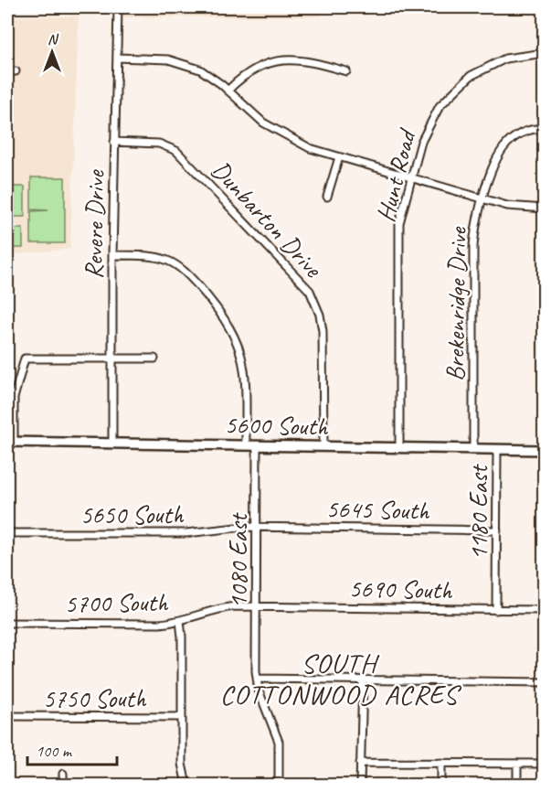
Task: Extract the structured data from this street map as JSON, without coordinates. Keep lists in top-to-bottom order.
{
  "streets": {
    "main road": ["5600 South"],
    "street": [
      "Hunt Road",
      "Dunbarton Drive",
      "Revere Drive",
      "Brekenridge Drive",
      "5645 South",
      "1180 East",
      "5650 South",
      "1080 East",
      "5690 South",
      "5700 South",
      "5750 South"
    ]
  },
  "crossings": [
    ["Hunt Road", "5600 South"],
    ["Dunbarton Drive", "Revere Drive"],
    ["Dunbarton Drive", "5600 South"],
    ["Revere Drive", "5600 South"],
    ["Brekenridge Drive", "5600 South"],
    ["5600 South", "1180 East"],
    ["5600 South", "1080 East"],
    ["5645 South", "1180 East"],
    ["5645 South", "5650 South"],
    ["5645 South", "1080 East"],
    ["1180 East", "5690 South"],
    ["5650 South", "1080 East"],
    ["1080 East", "5690 South"],
    ["1080 East", "5700 South"],
    ["5690 South", "5700 South"]
  ],
  "districts": ["SOUTH COTTONWOOD ACRES"],
  "scale_bar": "100 m",
  "north": "top"
}
